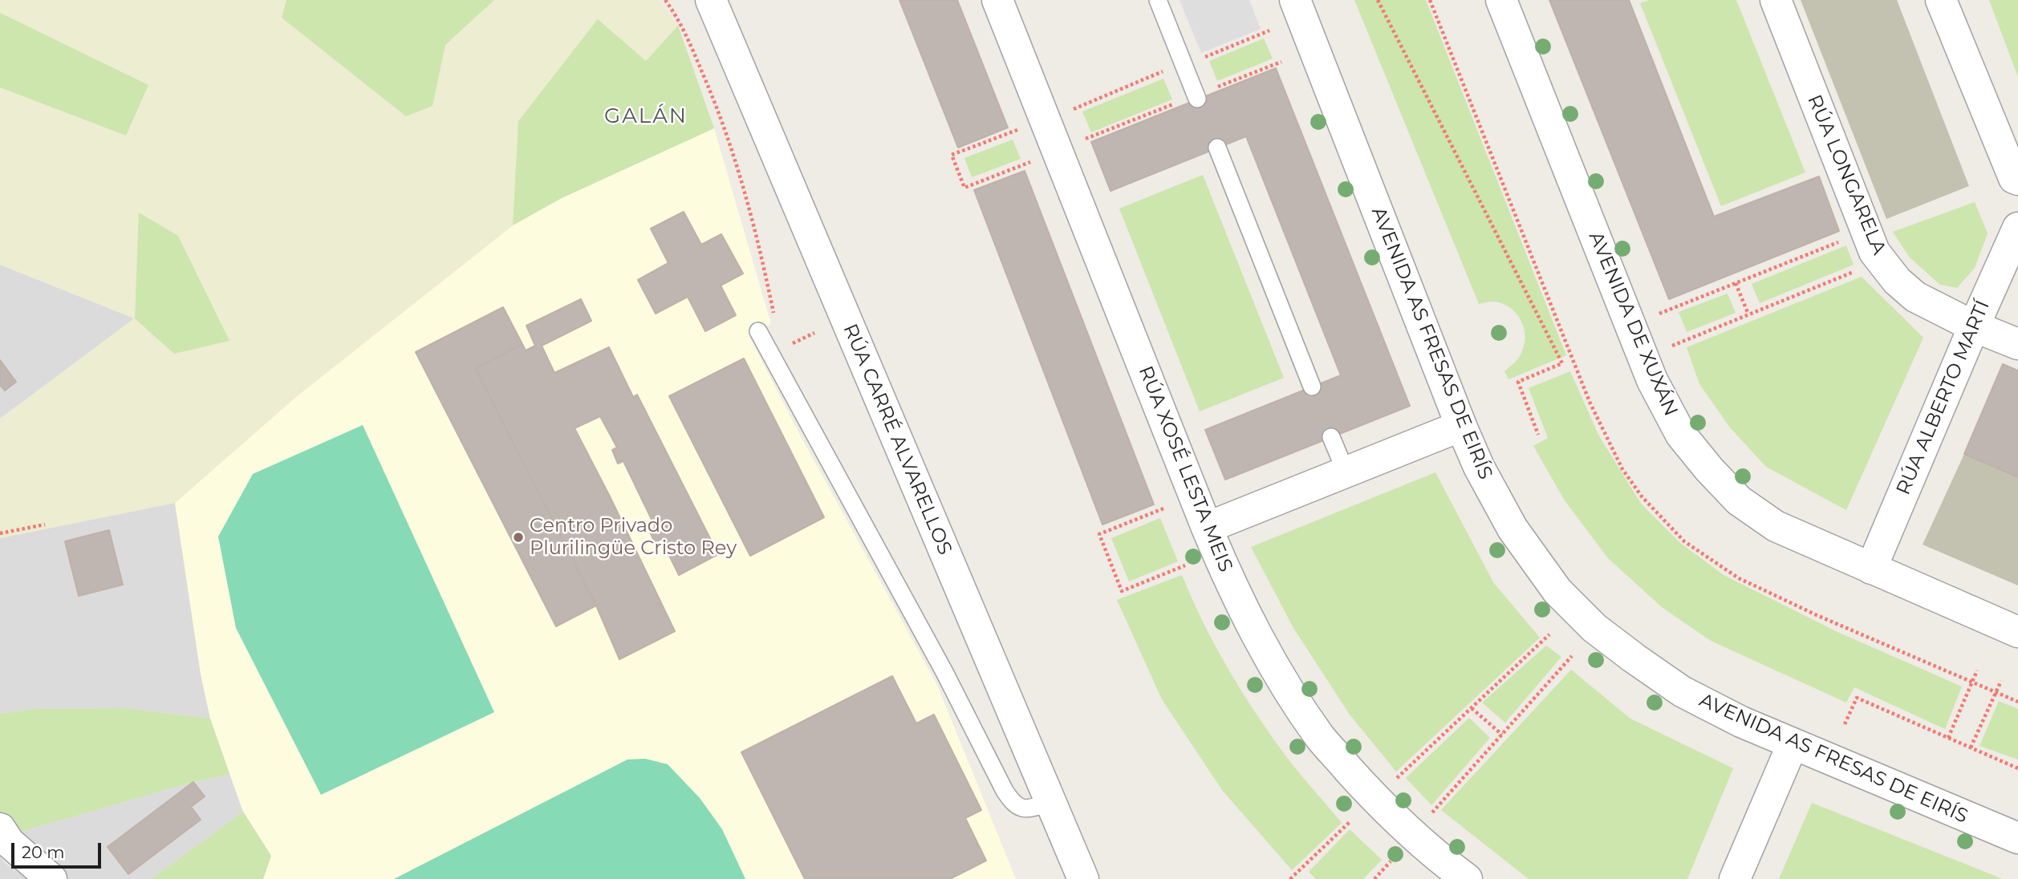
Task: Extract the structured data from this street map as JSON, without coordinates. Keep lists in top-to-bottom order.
{
  "streets": {
    "street": [
      "RÚA LONGARELA",
      "AVENIDA DE XUXÁN",
      "AVENIDA AS FRESAS DE EIRÍS",
      "RÚA ALBERTO MARTÍ",
      "RÚA CARRÉ ALVARELLOS",
      "RÚA XOSÉ LESTA MEIS"
    ]
  },
  "crossings": [
    ["RÚA LONGARELA", "RÚA ALBERTO MARTÍ"],
    ["AVENIDA DE XUXÁN", "RÚA ALBERTO MARTÍ"]
  ],
  "districts": ["GALÁN"],
  "places": ["Centro Privado Plurilingüe Cristo Rey"],
  "scale_bar": "20 m"
}
